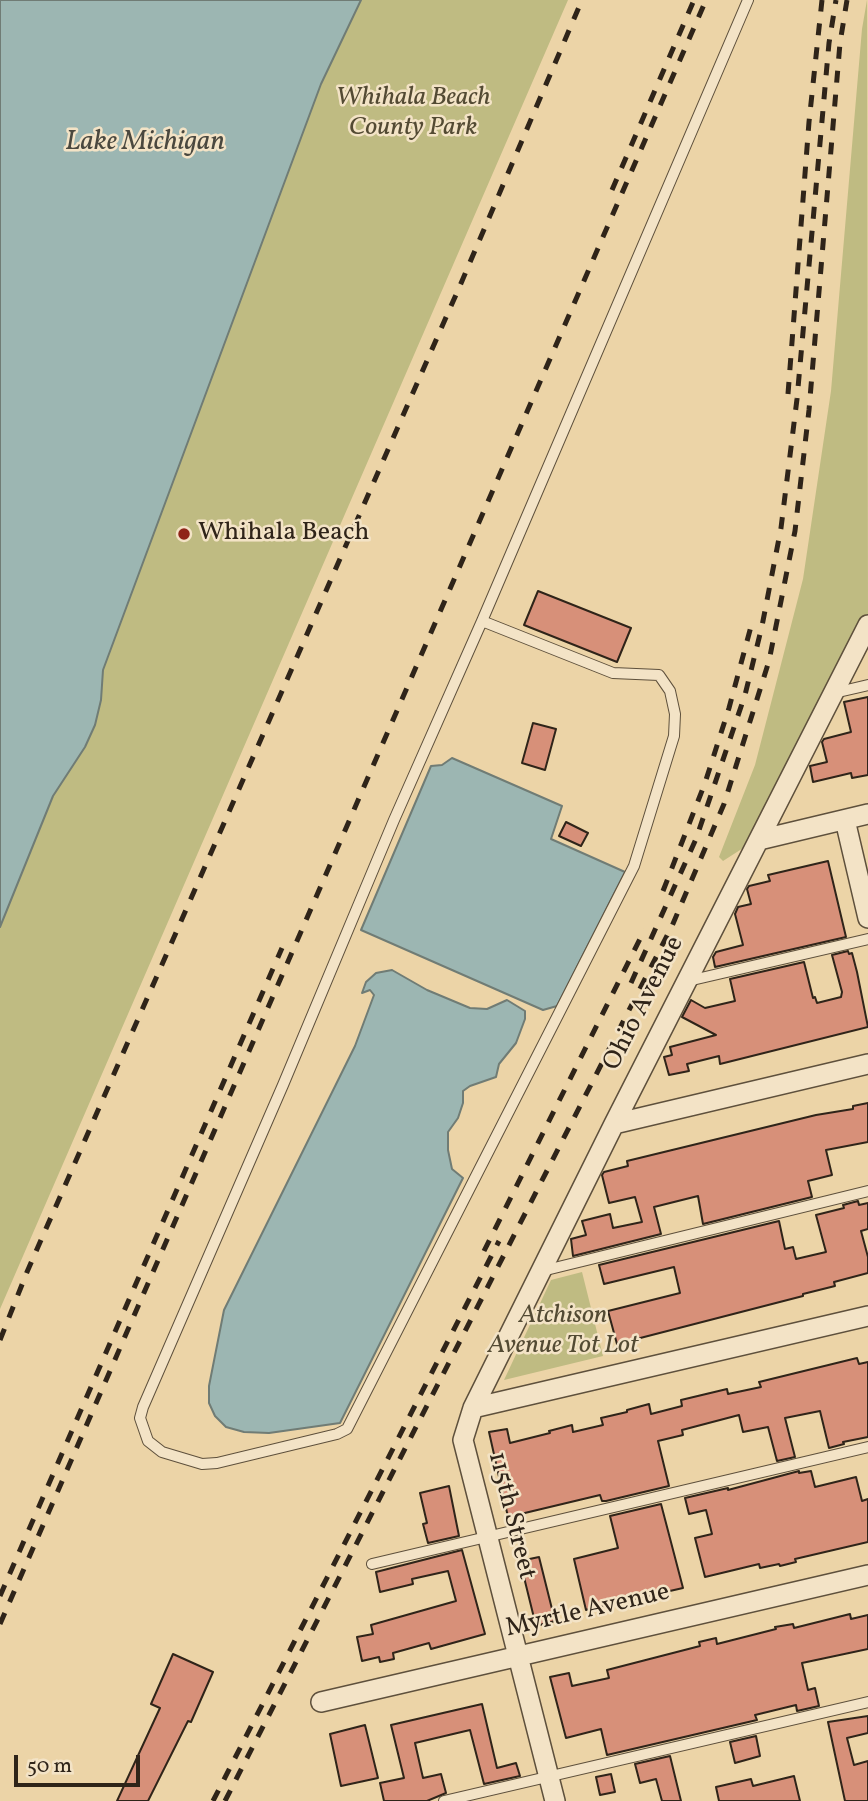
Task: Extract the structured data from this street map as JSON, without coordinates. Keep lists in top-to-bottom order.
{
  "streets": {
    "street": ["Ohio Avenue", "115th Street", "Myrtle Avenue"]
  },
  "crossings": [
    ["Ohio Avenue", "115th Street"],
    ["115th Street", "Myrtle Avenue"]
  ],
  "water": ["Lake Michigan"],
  "parks": ["Whihala Beach County Park", "Atchison Avenue Tot Lot"],
  "places": ["Whihala Beach"],
  "scale_bar": "50 m"
}
